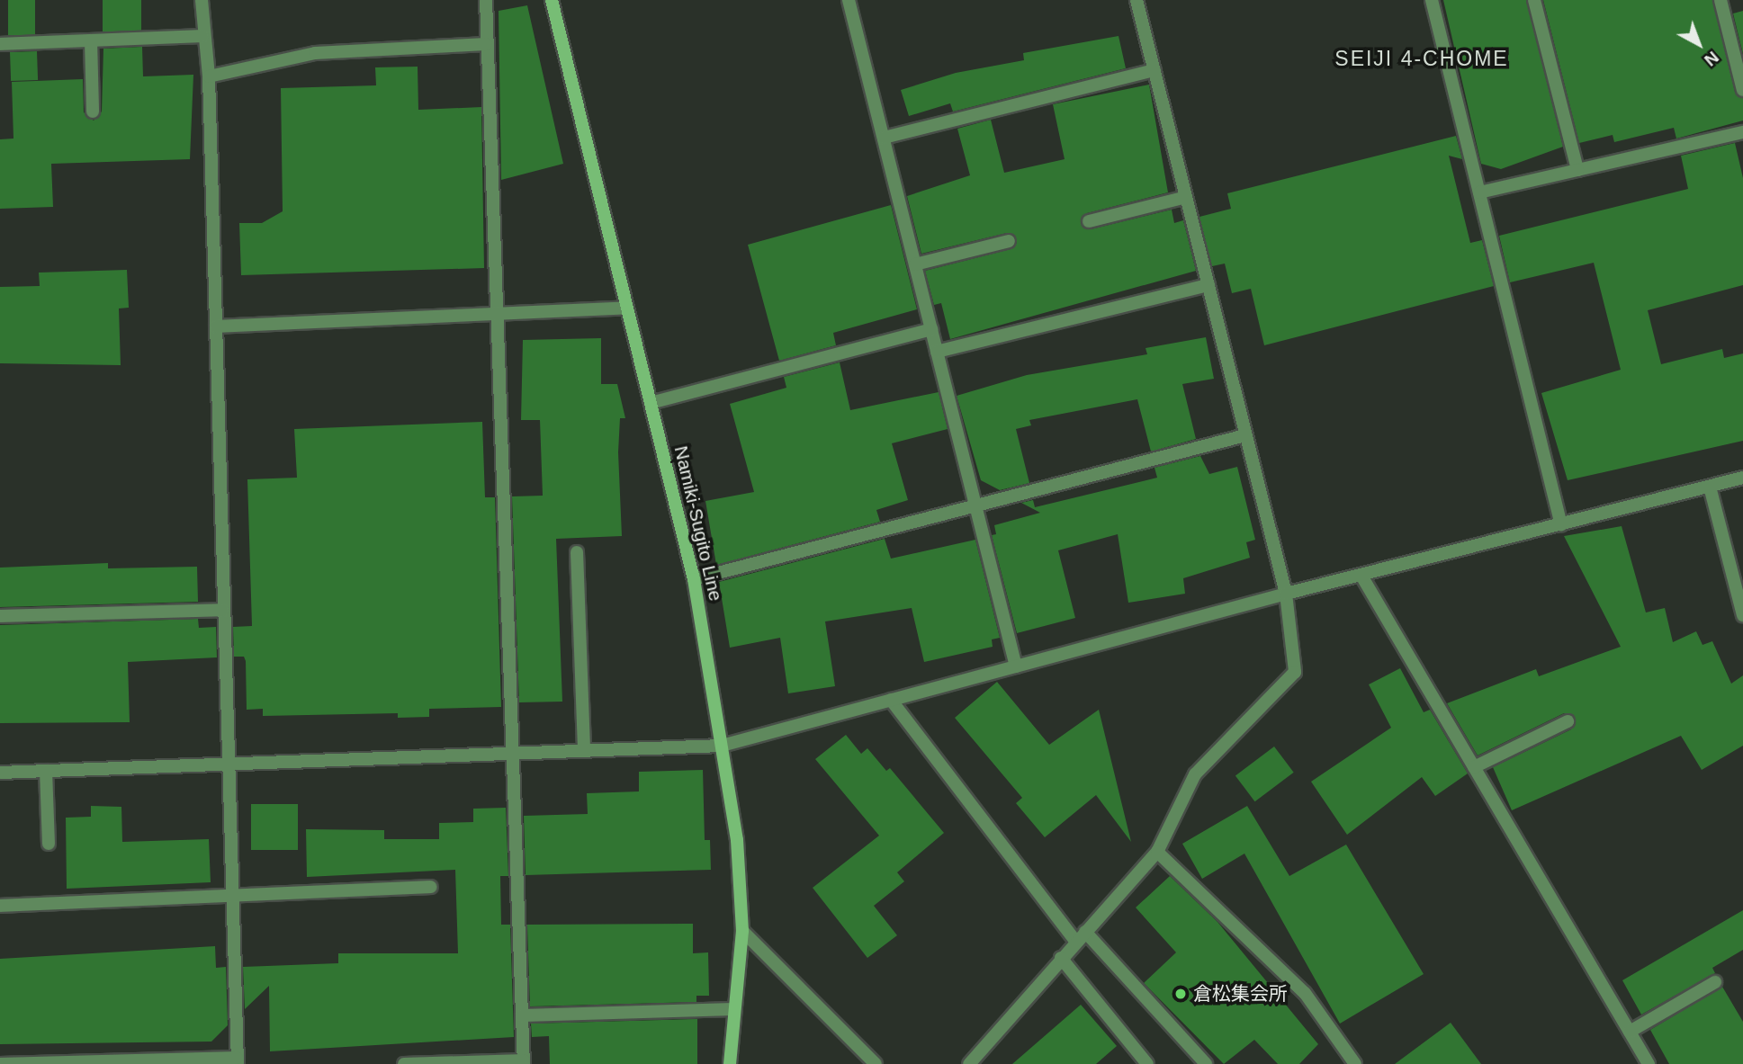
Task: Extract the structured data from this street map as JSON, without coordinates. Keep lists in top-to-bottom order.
{
  "streets": {
    "main road": ["Namiki-Sugito Line"]
  },
  "districts": ["SEIJI 4-CHOME"],
  "places": ["倉松集会所"],
  "north": "bottom right"
}
